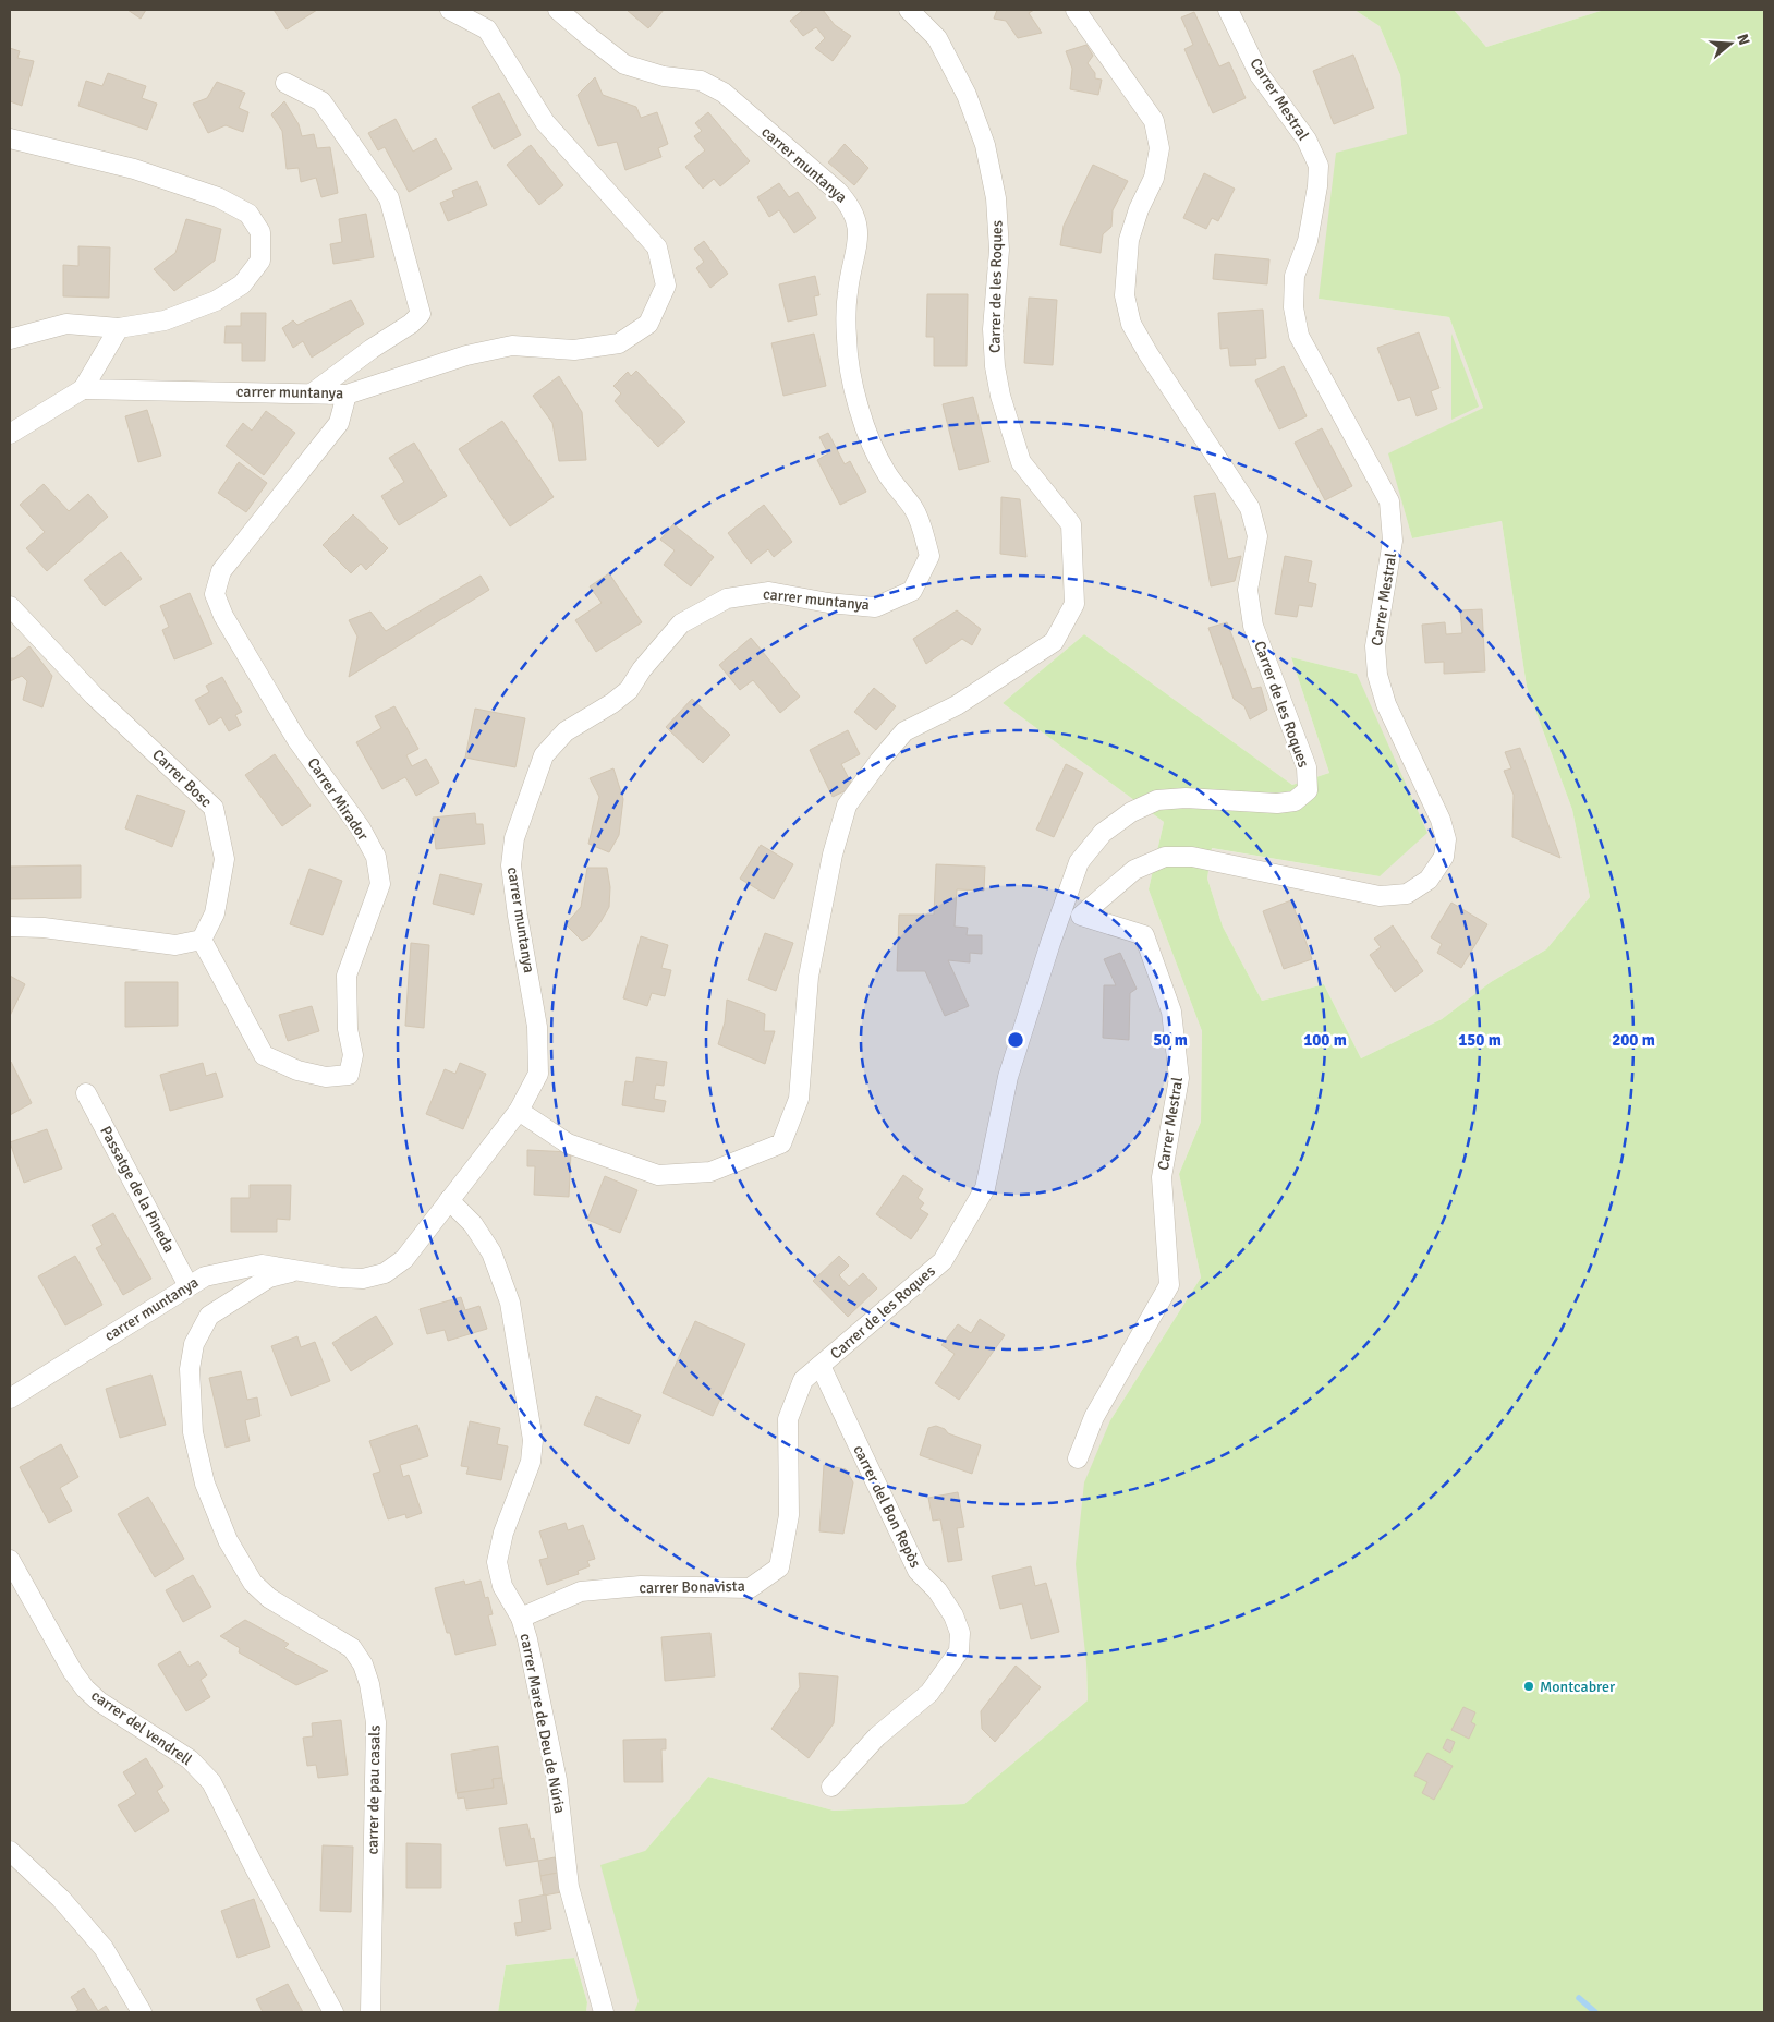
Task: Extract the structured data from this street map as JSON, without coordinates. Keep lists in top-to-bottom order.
{
  "streets": {
    "street": [
      "Carrer Mestral",
      "carrer muntanya",
      "Carrer de les Roques",
      "Carrer Bosc",
      "Carrer Mirador",
      "Passatge de la Pineda",
      "carrer del Bon Repòs",
      "carrer Bonavista",
      "carrer Mare de Deu de Núria",
      "carrer del vendrell",
      "carrer de pau casals"
    ]
  },
  "crossings": [
    ["Carrer Mestral", "Carrer de les Roques"],
    ["carrer muntanya", "Carrer de les Roques"],
    ["carrer muntanya", "Carrer Mirador"],
    ["carrer muntanya", "Passatge de la Pineda"],
    ["carrer muntanya", "carrer Mare de Deu de Núria"],
    ["carrer muntanya", "carrer de pau casals"],
    ["Carrer de les Roques", "carrer del Bon Repòs"],
    ["Carrer de les Roques", "carrer Bonavista"],
    ["Carrer Bosc", "Carrer Mirador"],
    ["carrer del Bon Repòs", "carrer Bonavista"],
    ["carrer Bonavista", "carrer Mare de Deu de Núria"]
  ],
  "places": ["Montcabrer"],
  "north": "right",
  "rings": [
    "50 m",
    "100 m",
    "150 m",
    "200 m"
  ]
}
